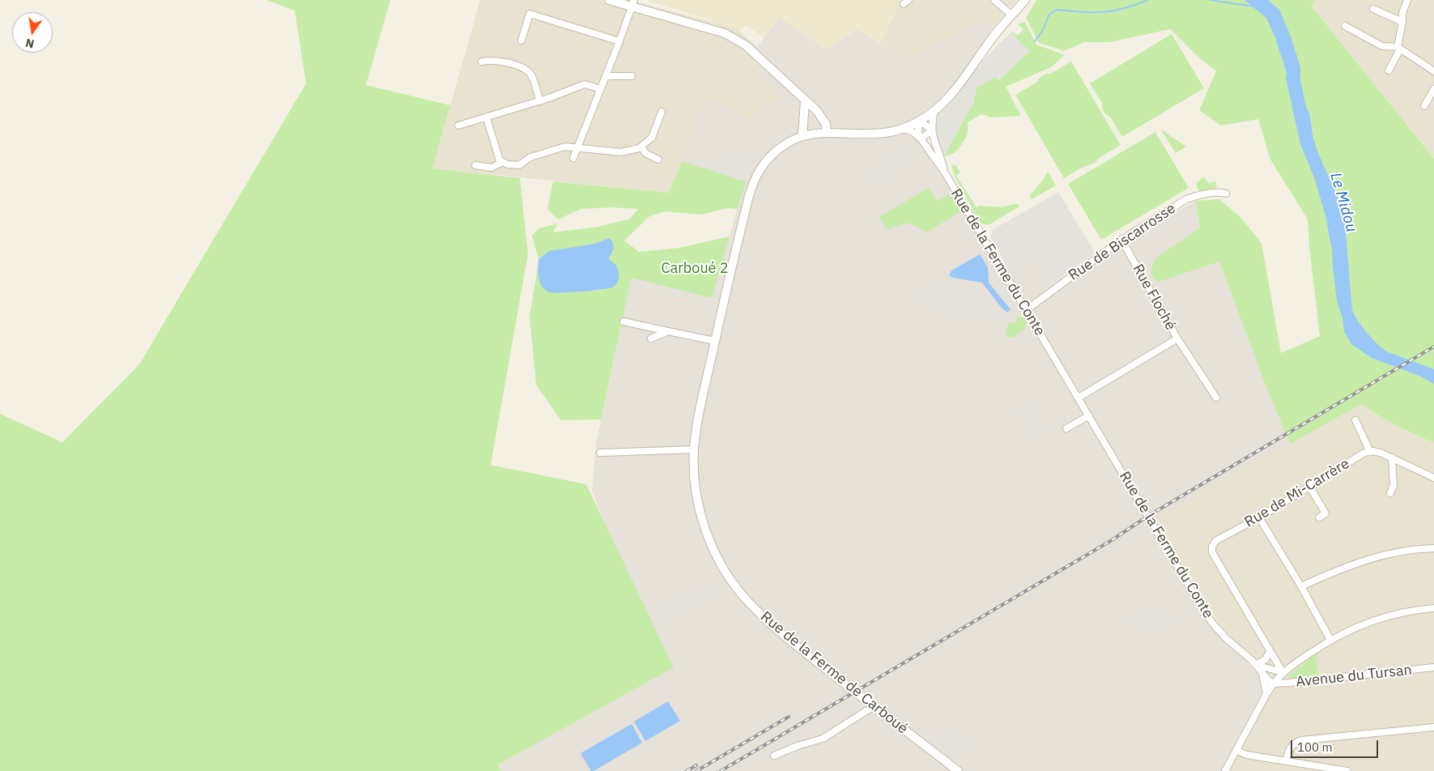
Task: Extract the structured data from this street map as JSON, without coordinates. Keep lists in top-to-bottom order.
{
  "streets": {
    "street": [
      "Rue de Biscarrosse",
      "Rue de la Ferme du Conte",
      "Rue Floché",
      "Rue de Mi-Carrère",
      "Rue de la Ferme de Carboué",
      "Avenue du Tursan"
    ]
  },
  "crossings": [
    ["Rue de Biscarrosse", "Rue de la Ferme du Conte"],
    ["Rue de Biscarrosse", "Rue Floché"],
    ["Rue de la Ferme du Conte", "Rue Floché"],
    ["Rue de la Ferme du Conte", "Rue de la Ferme de Carboué"],
    ["Rue de la Ferme du Conte", "Avenue du Tursan"]
  ],
  "water": ["Le Midou"],
  "parks": ["Carboué 2"],
  "scale_bar": "100 m",
  "north": "bottom"
}
